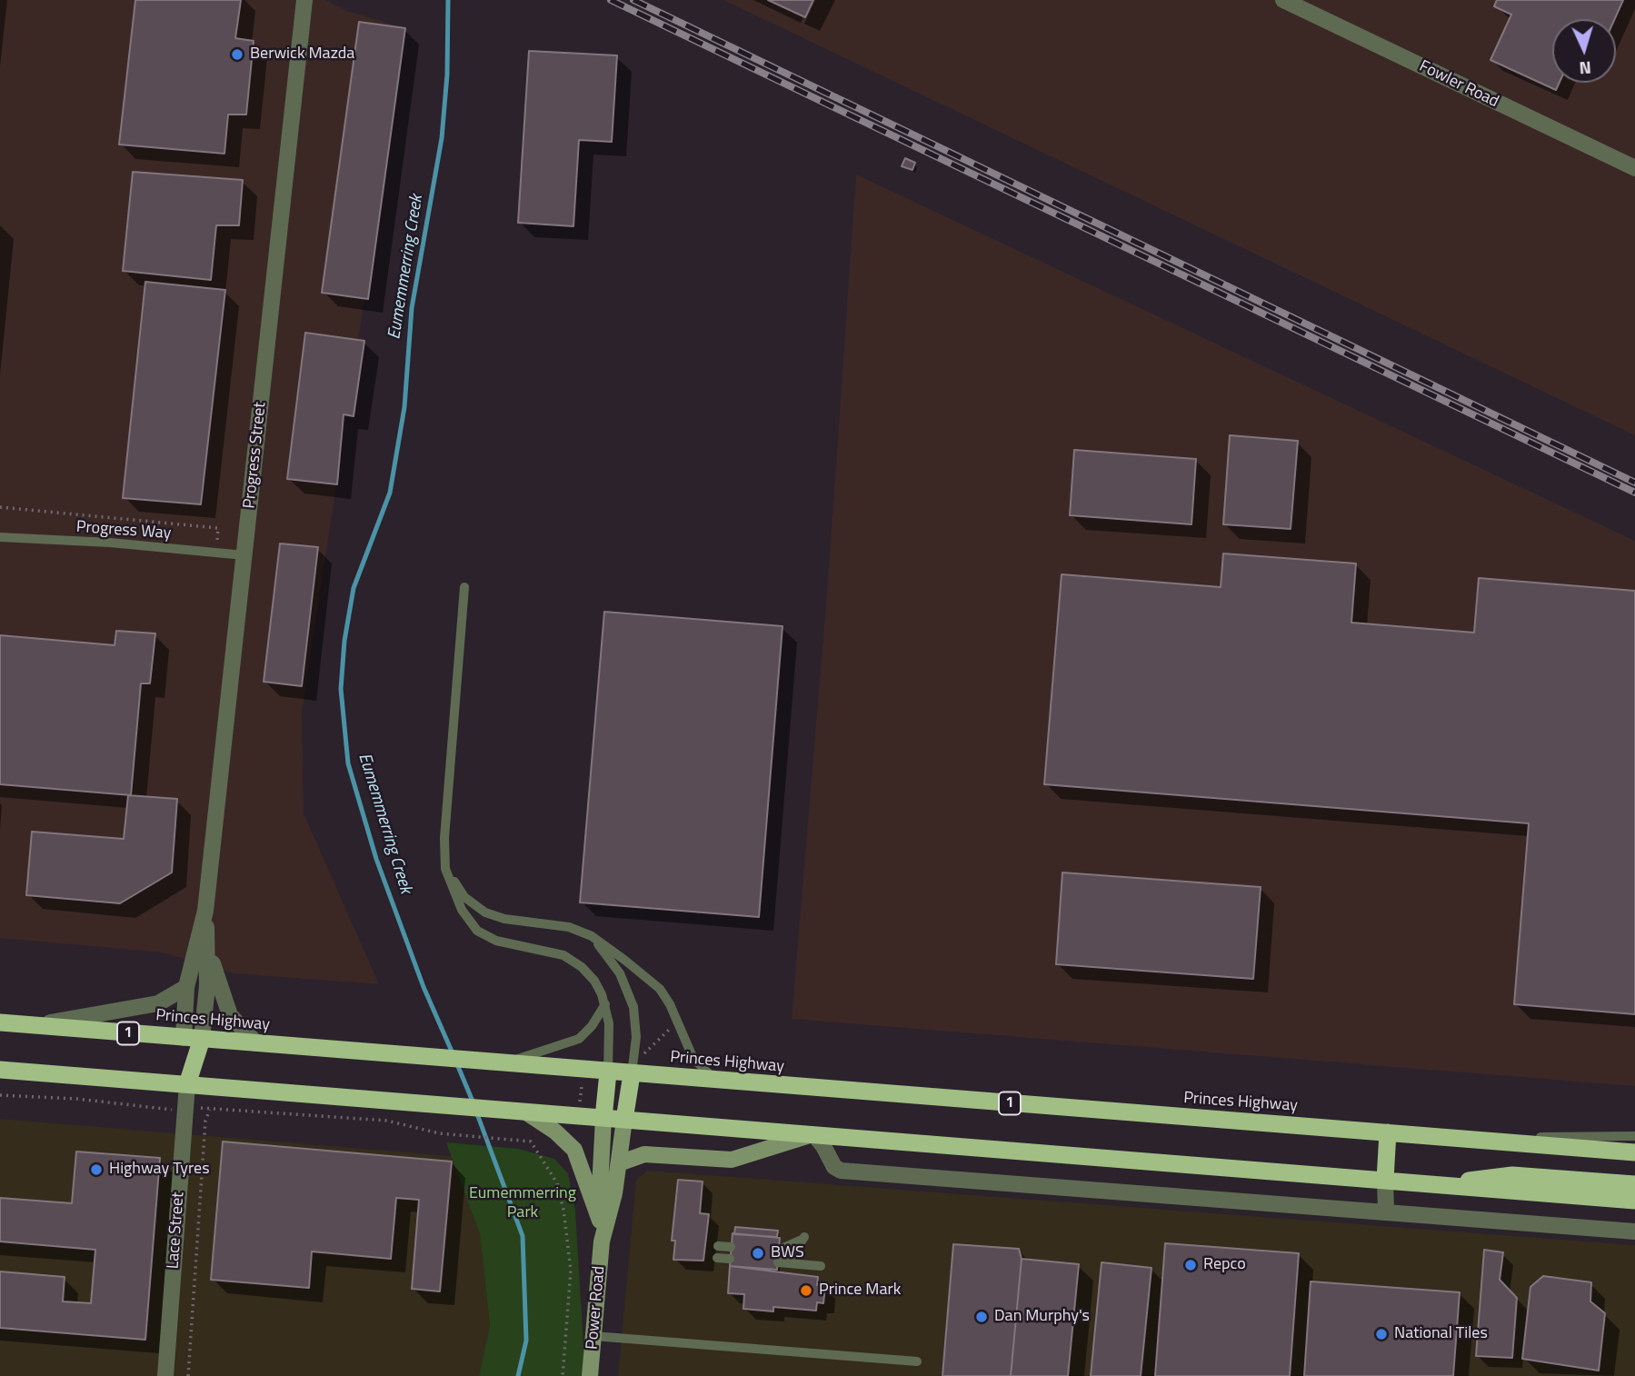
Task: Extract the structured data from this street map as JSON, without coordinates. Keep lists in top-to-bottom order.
{
  "streets": {
    "highway": ["Princes Highway", "1"],
    "main road": ["Power Road"],
    "street": ["Fowler Road", "Progress Street", "Lace Street"],
    "lane": ["Progress Way"]
  },
  "crossings": [
    ["Progress Street", "Progress Way"],
    ["Progress Street", "Princes Highway"]
  ],
  "water": ["Eumemmerring Creek"],
  "parks": ["Eumemmerring Park"],
  "places": [
    "Berwick Mazda",
    "Highway Tyres",
    "BWS",
    "Repco",
    "Prince Mark",
    "Dan Murphy's",
    "National Tiles"
  ],
  "north": "bottom"
}
